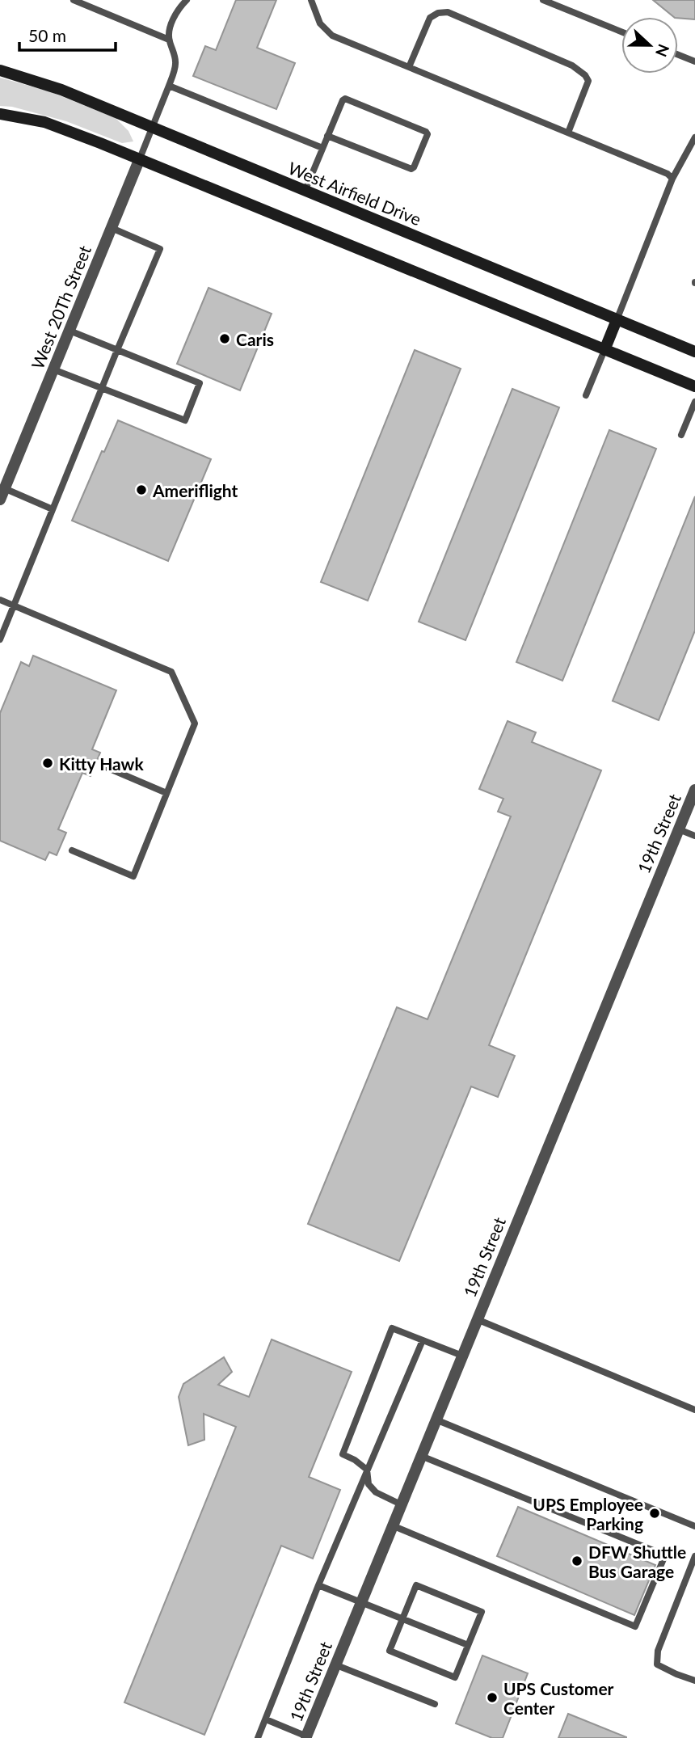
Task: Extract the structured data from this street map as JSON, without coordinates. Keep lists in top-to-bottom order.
{
  "streets": {
    "street": ["West Airfield Drive", "West 20Th Street", "19th Street"]
  },
  "crossings": [
    ["West Airfield Drive", "West 20Th Street"]
  ],
  "places": [
    "Caris",
    "Ameriflight",
    "Kitty Hawk",
    "UPS Employee Parking",
    "DFW Shuttle Bus Garage",
    "UPS Customer Center"
  ],
  "scale_bar": "50 m",
  "north": "right"
}
